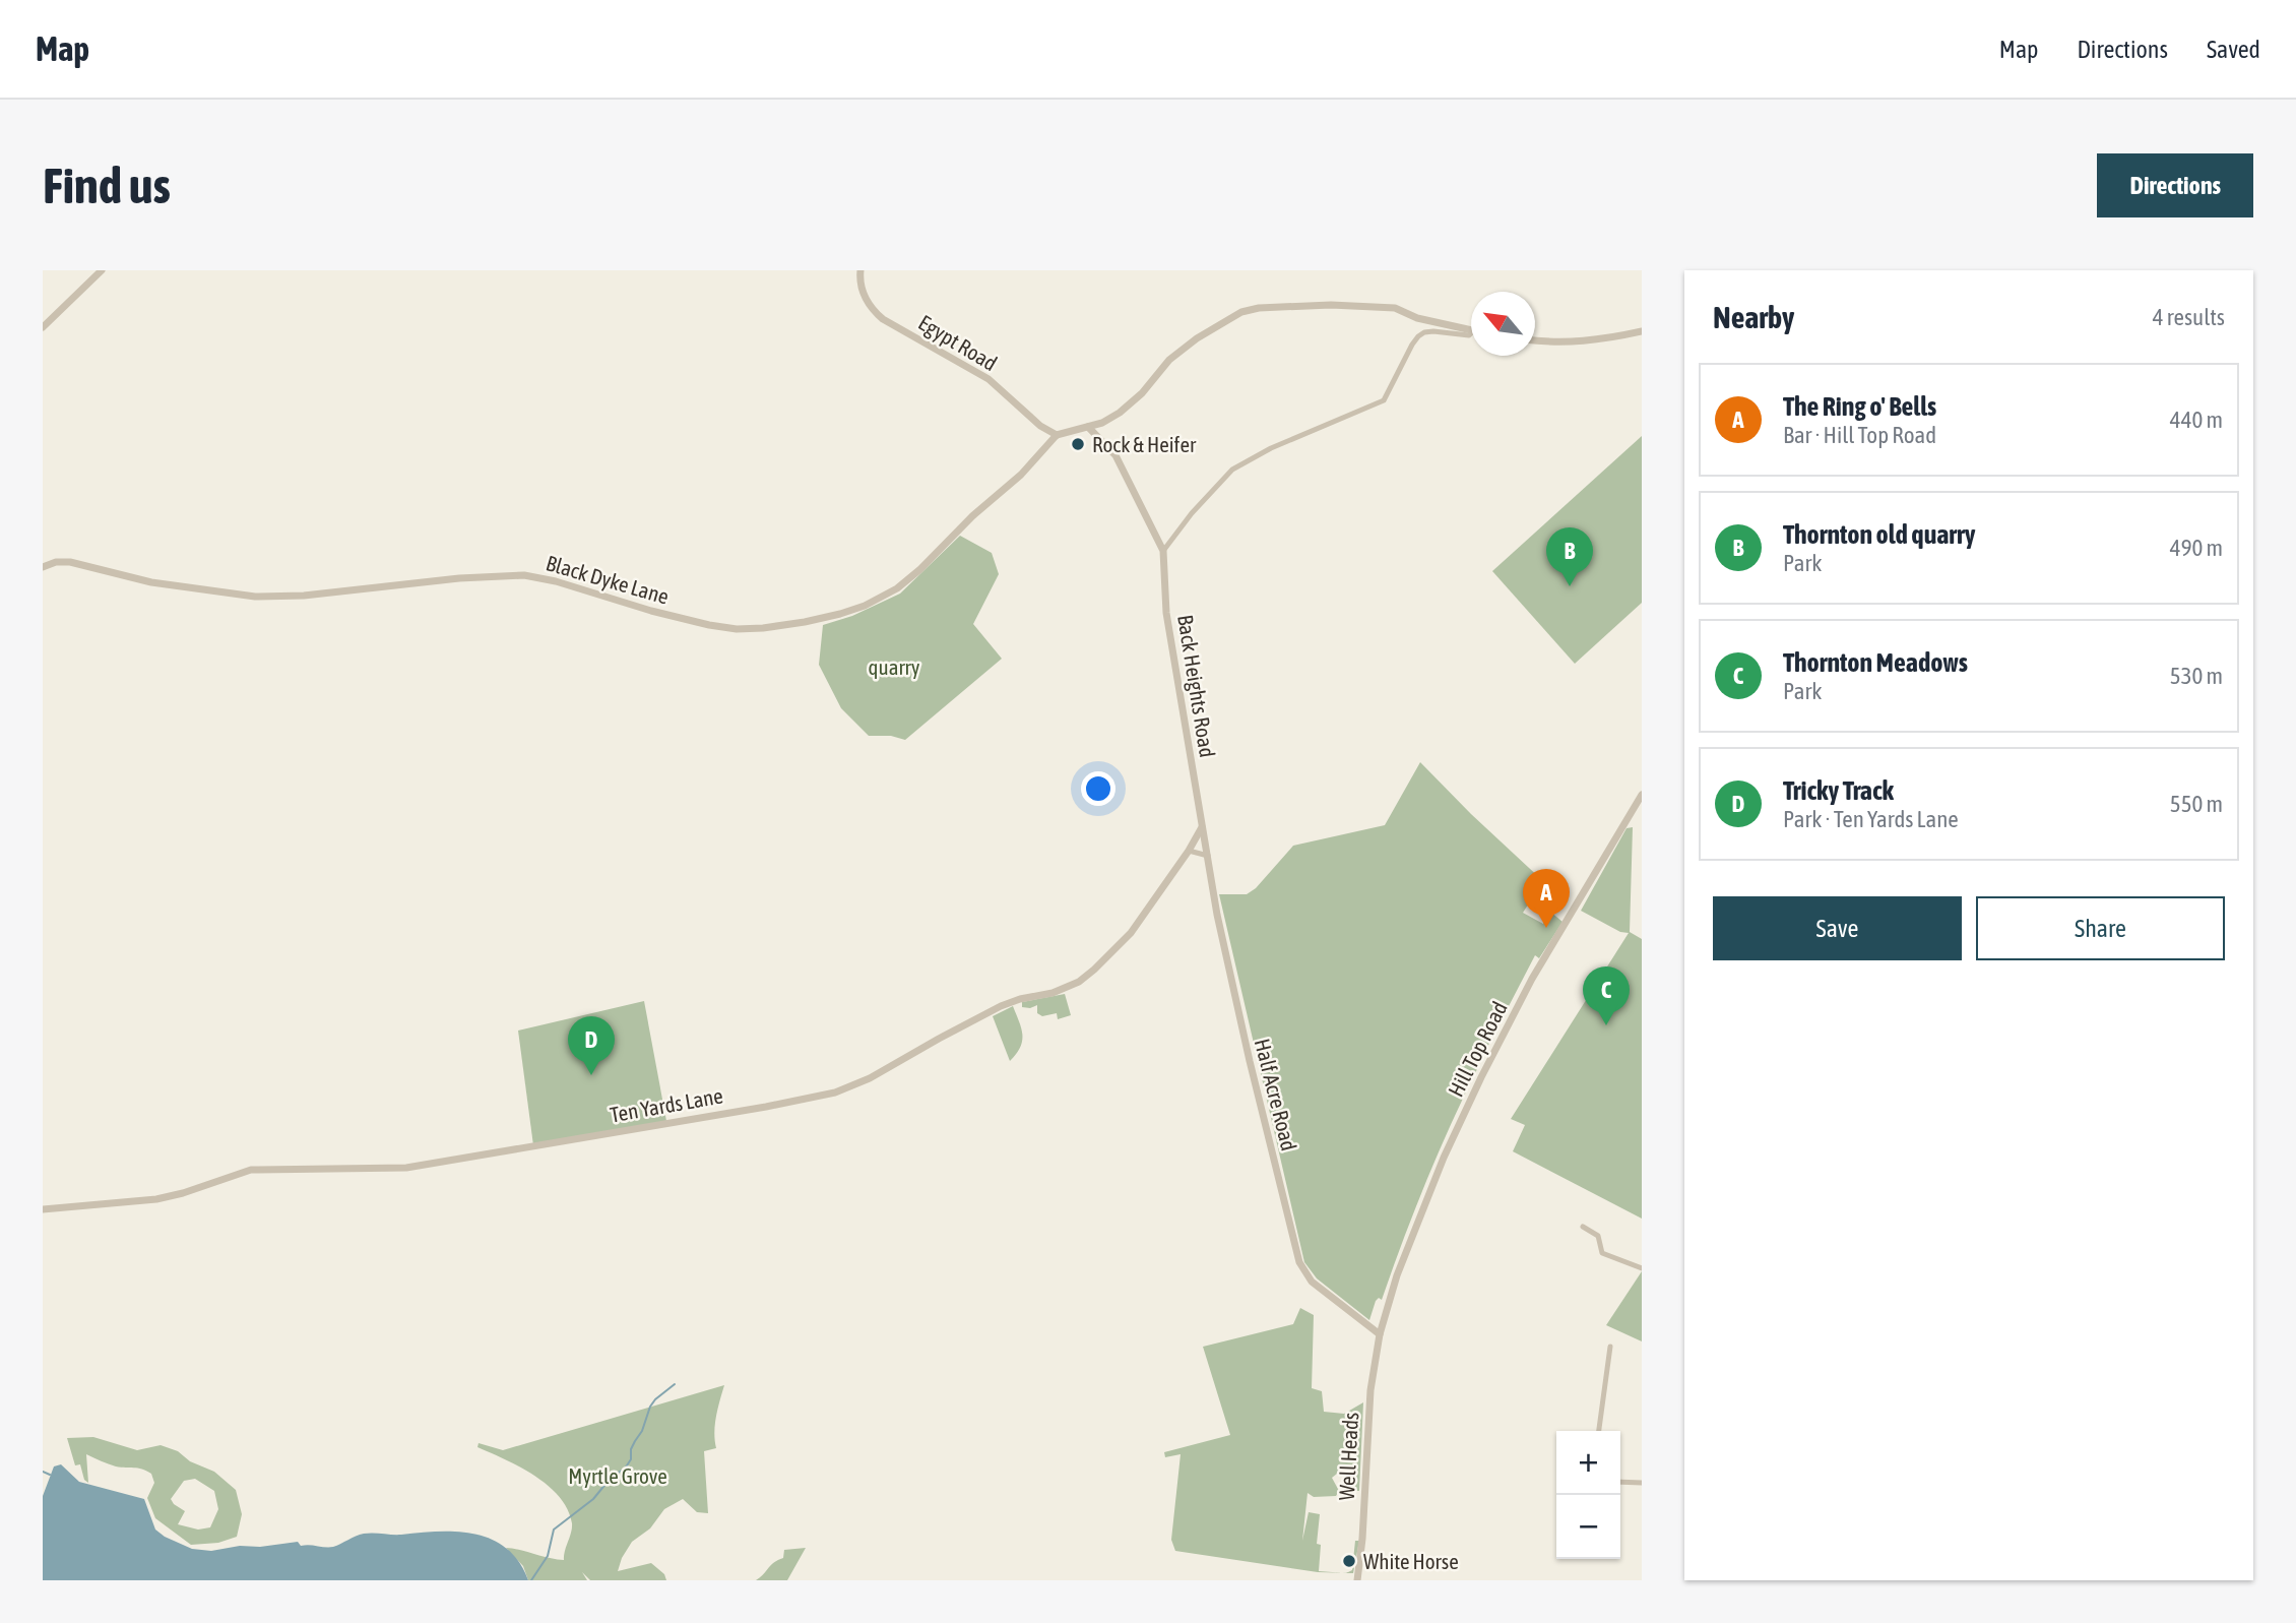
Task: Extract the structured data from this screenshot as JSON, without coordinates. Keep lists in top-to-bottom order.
{
  "streets": {
    "street": [
      "Egypt Road",
      "Black Dyke Lane",
      "Back Heights Road",
      "Hill Top Road",
      "Half Acre Road",
      "Ten Yards Lane",
      "Well Heads"
    ]
  },
  "crossings": [
    ["Egypt Road", "Black Dyke Lane"],
    ["Back Heights Road", "Half Acre Road"],
    ["Back Heights Road", "Ten Yards Lane"],
    ["Hill Top Road", "Half Acre Road"],
    ["Hill Top Road", "Well Heads"],
    ["Half Acre Road", "Ten Yards Lane"],
    ["Half Acre Road", "Well Heads"]
  ],
  "parks": ["quarry", "Myrtle Grove"],
  "places": ["Rock & Heifer", "White Horse"],
  "north": "top left",
  "page": {
    "header": "Map",
    "nav": ["Map", "Directions", "Saved"],
    "buttons": [
      "Directions",
      ["Save", "Share"]
    ],
    "title": "Find us",
    "heading": ["Nearby", "4 results"],
    "list": [
      {
        "mark": "A",
        "name": "The Ring o' Bells",
        "note": "Bar · Hill Top Road",
        "value": "440 m"
      },
      {
        "mark": "B",
        "name": "Thornton old quarry",
        "note": "Park",
        "value": "490 m"
      },
      {
        "mark": "C",
        "name": "Thornton Meadows",
        "note": "Park",
        "value": "530 m"
      },
      {
        "mark": "D",
        "name": "Tricky Track",
        "note": "Park · Ten Yards Lane",
        "value": "550 m"
      }
    ],
    "pins": [
      "B",
      "A",
      "C",
      "D"
    ],
    "map_buttons": ["+", "−"]
  }
}
